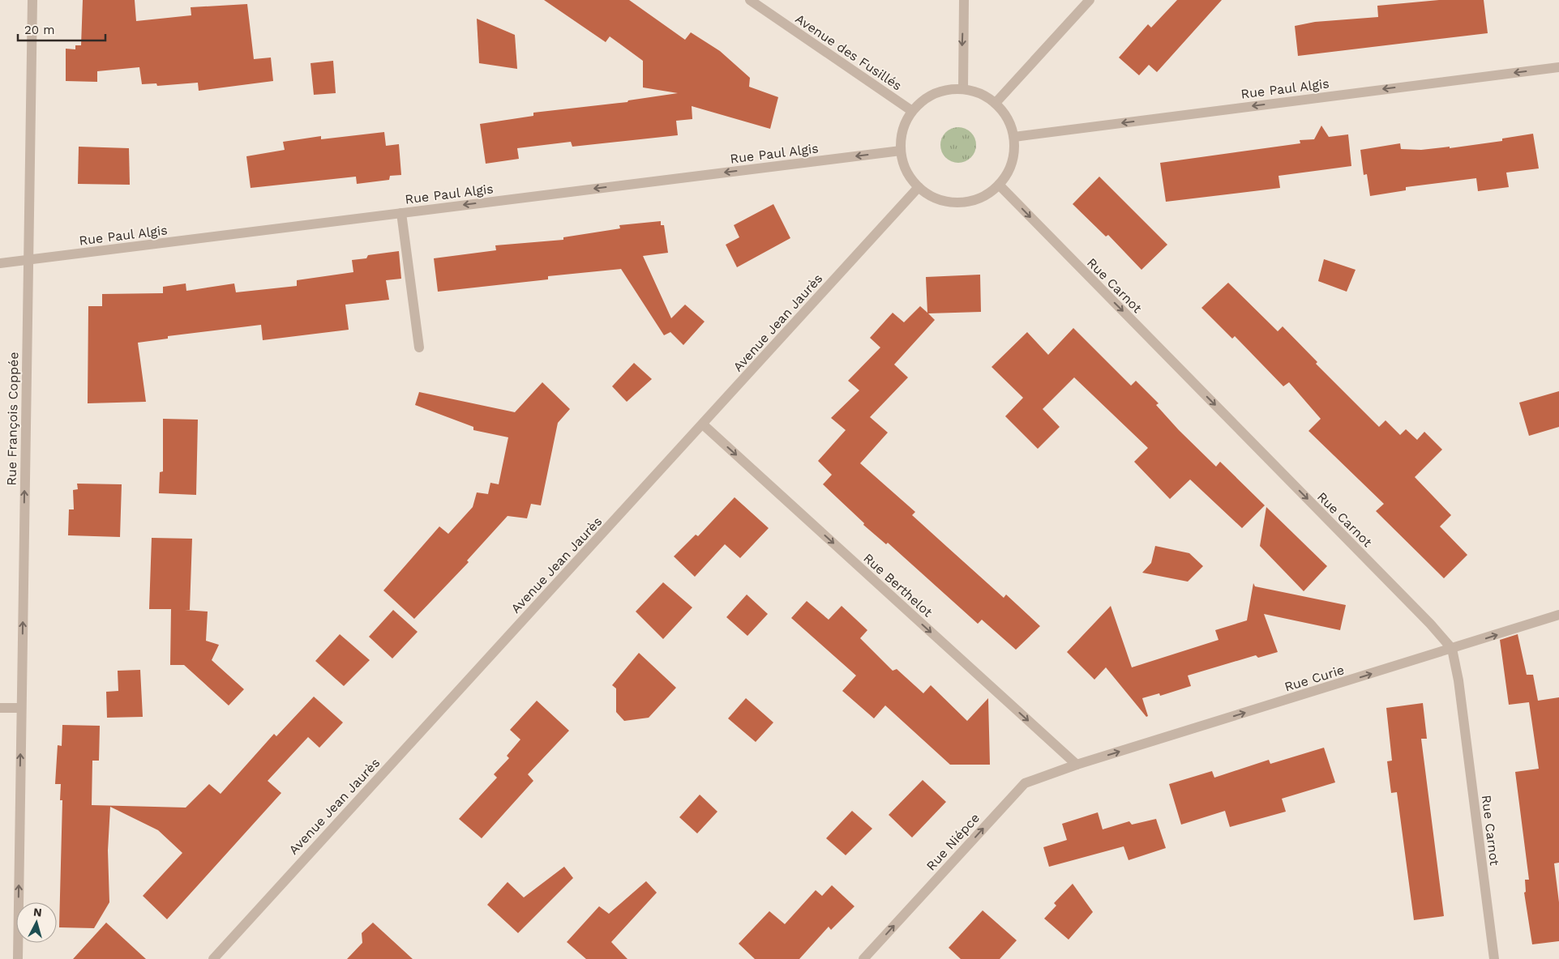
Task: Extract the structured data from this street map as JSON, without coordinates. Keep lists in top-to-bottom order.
{
  "streets": {
    "street": [
      "Avenue des Fusillés",
      "Rue Paul Algis",
      "Rue Carnot",
      "Avenue Jean Jaurès",
      "Rue François Coppée",
      "Rue Berthelot",
      "Rue Curie",
      "Rue Niépce"
    ]
  },
  "crossings": [
    ["Avenue des Fusillés", "Rue Paul Algis"],
    ["Avenue des Fusillés", "Rue Carnot"],
    ["Avenue des Fusillés", "Avenue Jean Jaurès"],
    ["Rue Paul Algis", "Rue Carnot"],
    ["Rue Paul Algis", "Avenue Jean Jaurès"],
    ["Rue Paul Algis", "Rue François Coppée"],
    ["Rue Carnot", "Avenue Jean Jaurès"],
    ["Rue Carnot", "Rue Curie"],
    ["Avenue Jean Jaurès", "Rue Berthelot"],
    ["Rue Berthelot", "Rue Curie"],
    ["Rue Berthelot", "Rue Niépce"],
    ["Rue Curie", "Rue Niépce"]
  ],
  "one_way": [
    "Rue Paul Algis",
    "Rue Carnot",
    "Rue François Coppée",
    "Rue Berthelot",
    "Rue Curie",
    "Rue Niépce"
  ],
  "scale_bar": "20 m",
  "north": "top"
}
